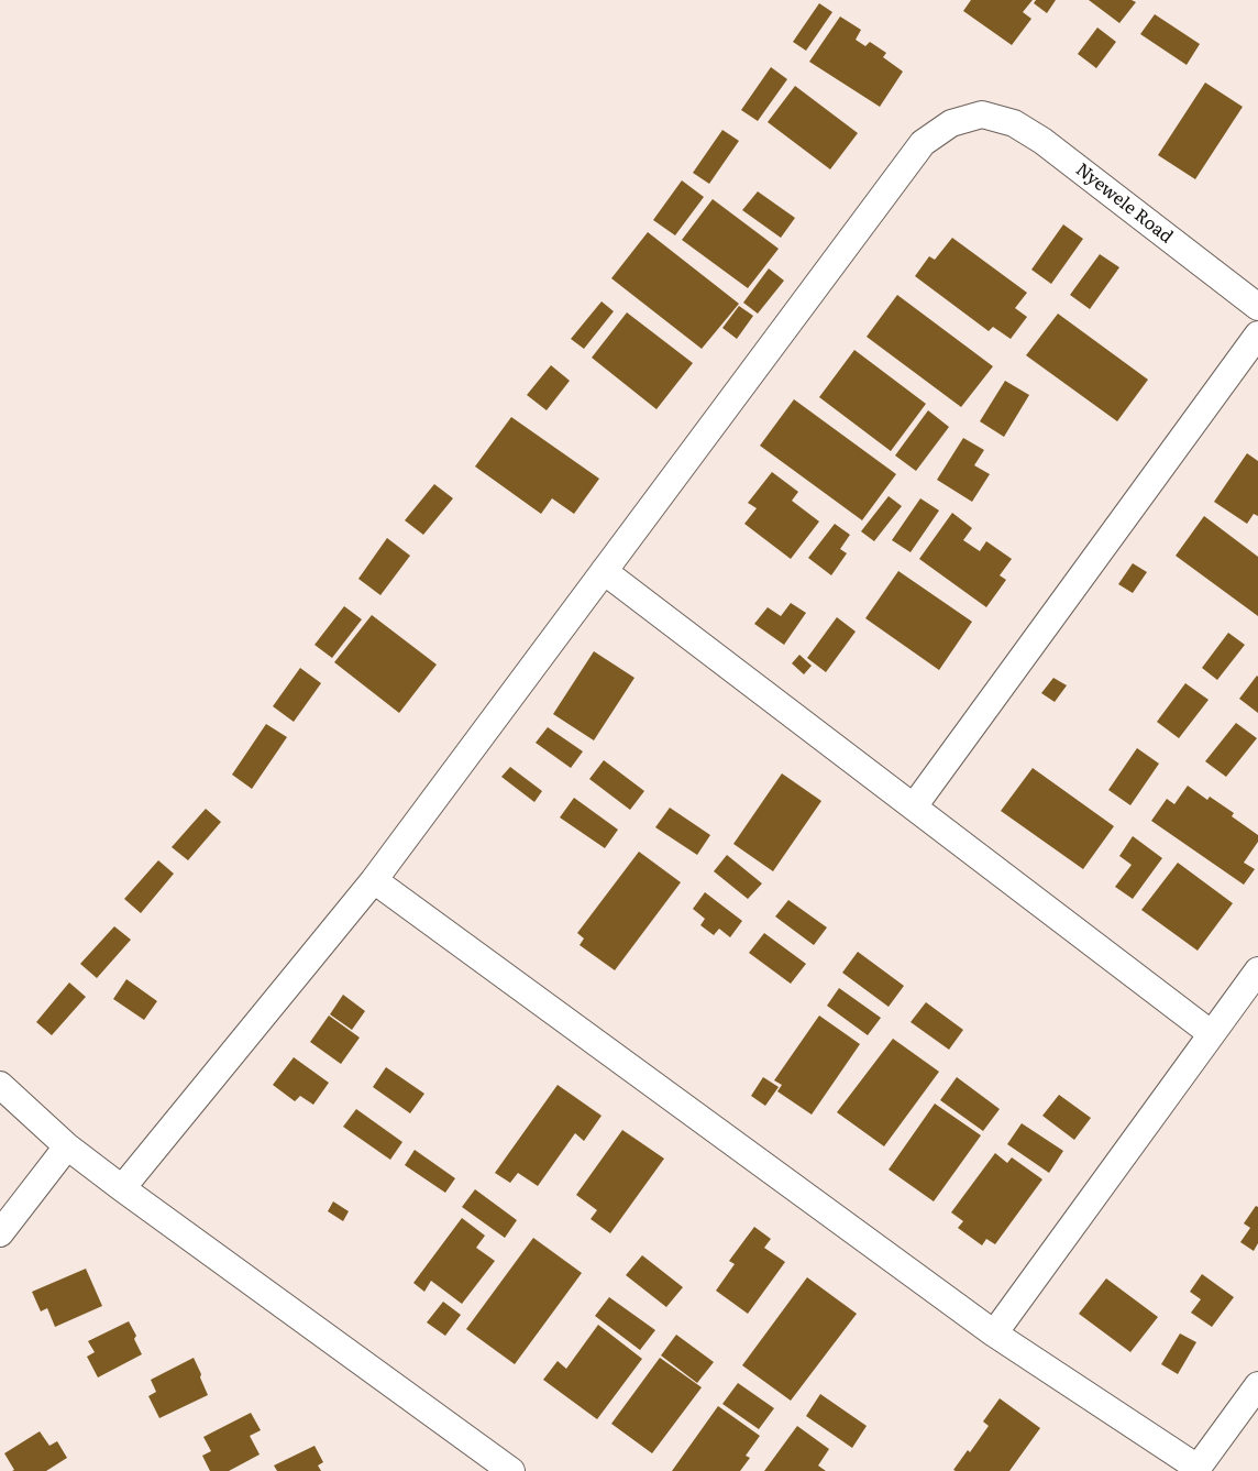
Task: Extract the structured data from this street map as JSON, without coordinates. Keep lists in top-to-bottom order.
{
  "streets": {
    "street": ["Nyewele Road"]
  }
}
